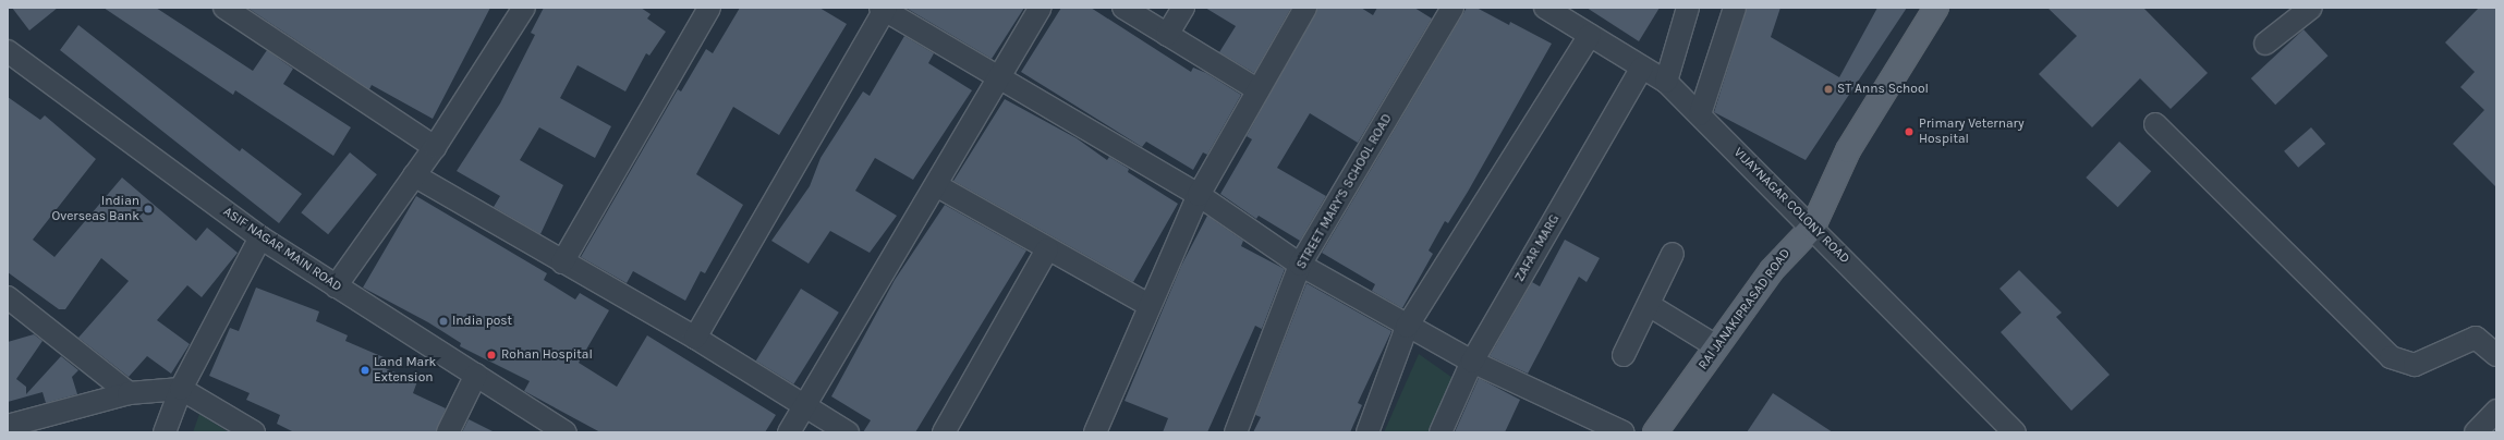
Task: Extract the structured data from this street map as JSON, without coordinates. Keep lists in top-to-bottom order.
{
  "streets": {
    "main road": ["RAI JANAKIPRASAD ROAD"],
    "street": [
      "STREET MARY'S SCHOOL ROAD",
      "VIJAYNAGAR COLONY ROAD",
      "ZAFAR MARG",
      "ASIF NAGAR MAIN ROAD"
    ]
  },
  "crossings": [
    ["VIJAYNAGAR COLONY ROAD", "ZAFAR MARG"],
    ["VIJAYNAGAR COLONY ROAD", "RAI JANAKIPRASAD ROAD"]
  ],
  "places": [
    "ST Anns School",
    "Primary Veternary Hospital",
    "Indian Overseas Bank",
    "India post",
    "Rohan Hospital",
    "Land Mark Extension"
  ]
}
